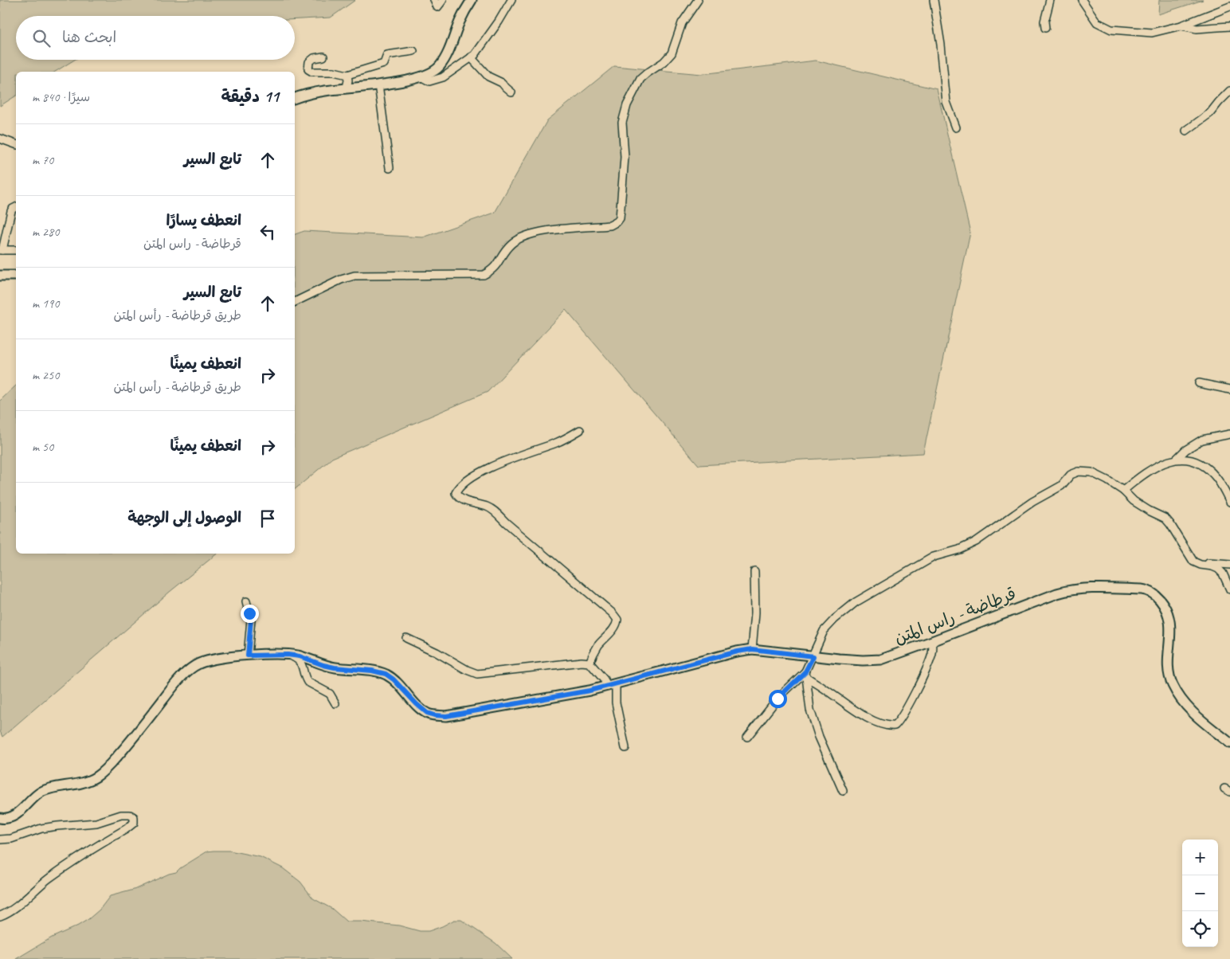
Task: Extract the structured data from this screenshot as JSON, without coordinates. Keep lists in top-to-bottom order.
{
  "streets": {
    "main road": ["قرطاضة - راس المتن"]
  },
  "page": {
    "search": "ابحث هنا",
    "heading": ["11 دقيقة", "سيرًا · 840 m"],
    "list": [
      ["تابع السير", "70 m"],
      ["انعطف يسارًا", "قرطاضة - راس المتن", "280 m"],
      ["تابع السير", "طريق قرطاضة - رأس المتن", "190 m"],
      ["انعطف يمينًا", "طريق قرطاضة - رأس المتن", "250 m"],
      ["انعطف يمينًا", "50 m"],
      "الوصول إلى الوجهة"
    ],
    "map_buttons": ["+", "−"]
  }
}
